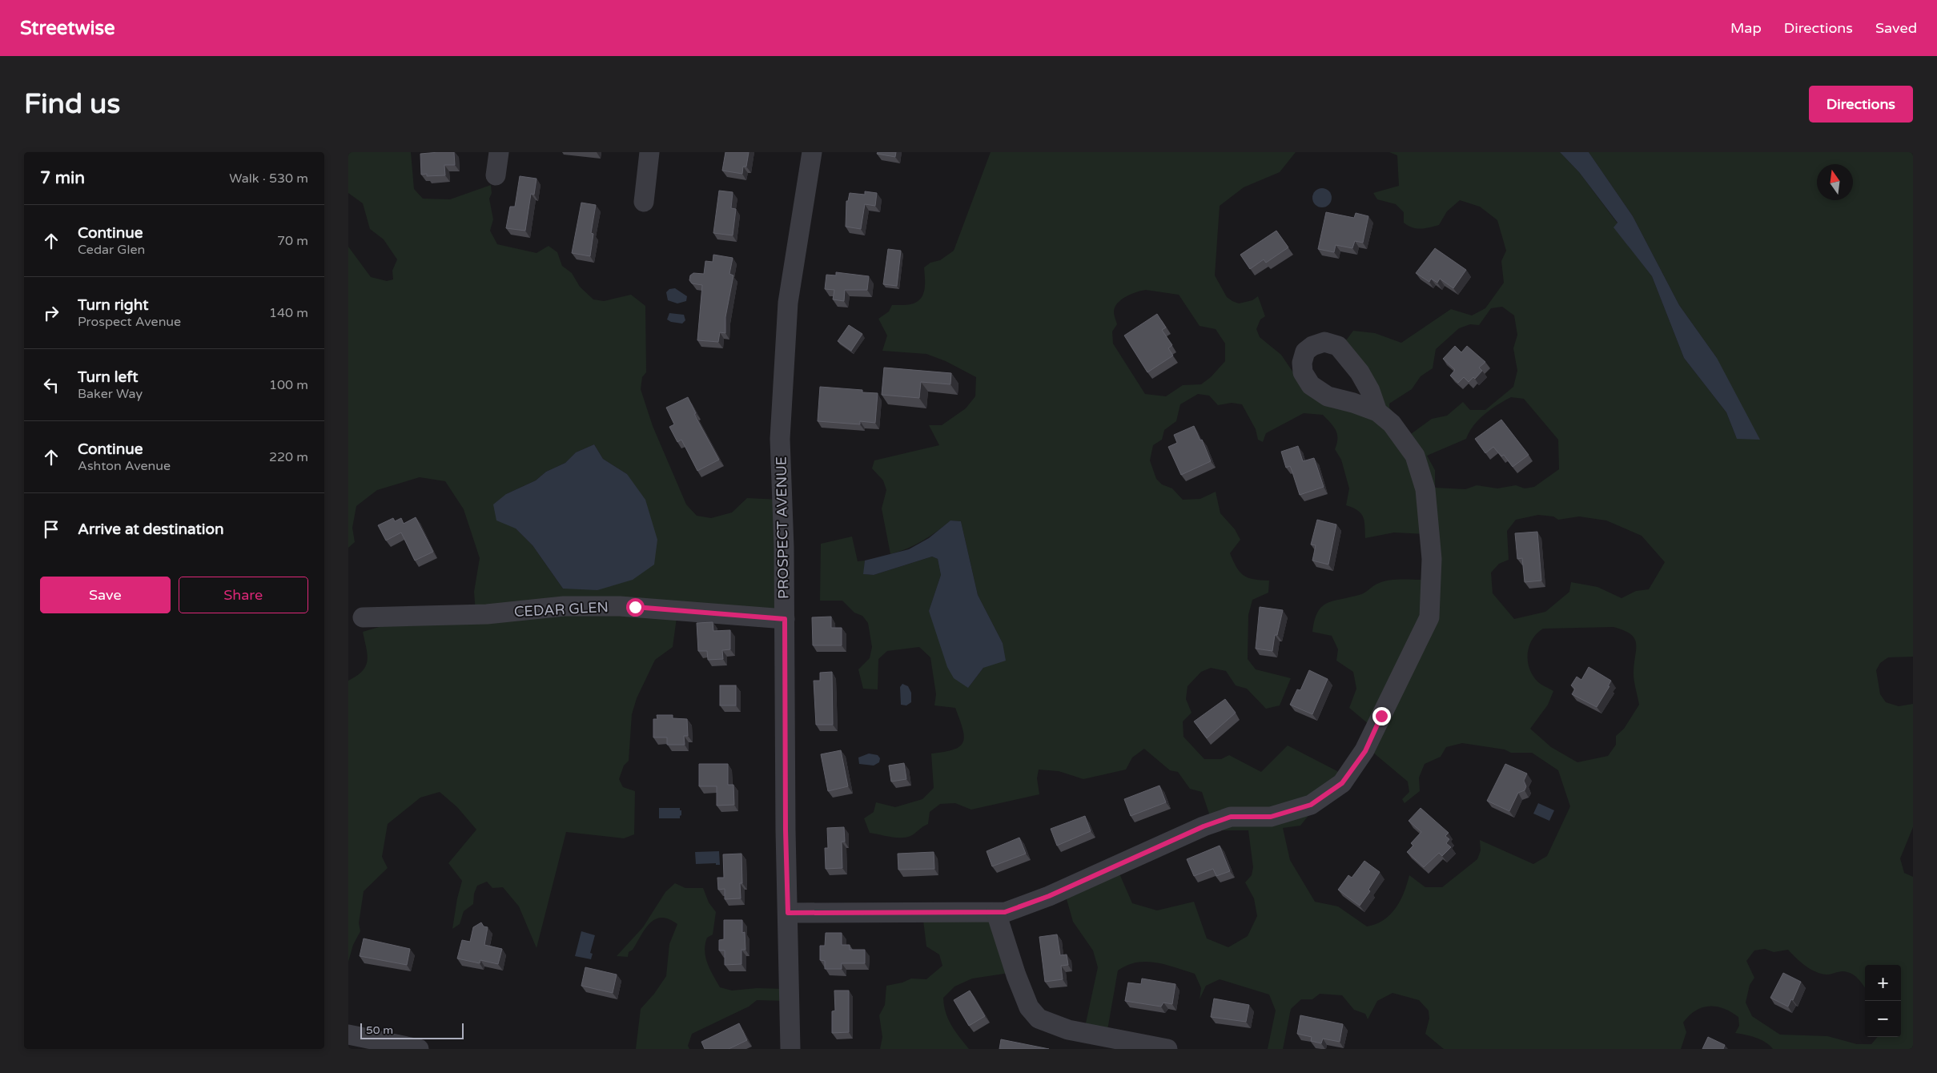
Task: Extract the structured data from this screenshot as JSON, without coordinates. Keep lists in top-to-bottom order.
{
  "streets": {
    "street": ["PROSPECT AVENUE", "CEDAR GLEN"]
  },
  "crossings": [
    ["PROSPECT AVENUE", "CEDAR GLEN"]
  ],
  "scale_bar": "50 m",
  "north": "top",
  "page": {
    "header": "Streetwise",
    "nav": ["Map", "Directions", "Saved"],
    "buttons": [
      "Directions",
      ["Save", "Share"]
    ],
    "title": "Find us",
    "heading": ["7 min", "Walk · 530 m"],
    "list": [
      ["Continue", "Cedar Glen", "70 m"],
      ["Turn right", "Prospect Avenue", "140 m"],
      ["Turn left", "Baker Way", "100 m"],
      ["Continue", "Ashton Avenue", "220 m"],
      "Arrive at destination"
    ],
    "map_buttons": ["+", "−"],
    "scale": "50 m"
  }
}
